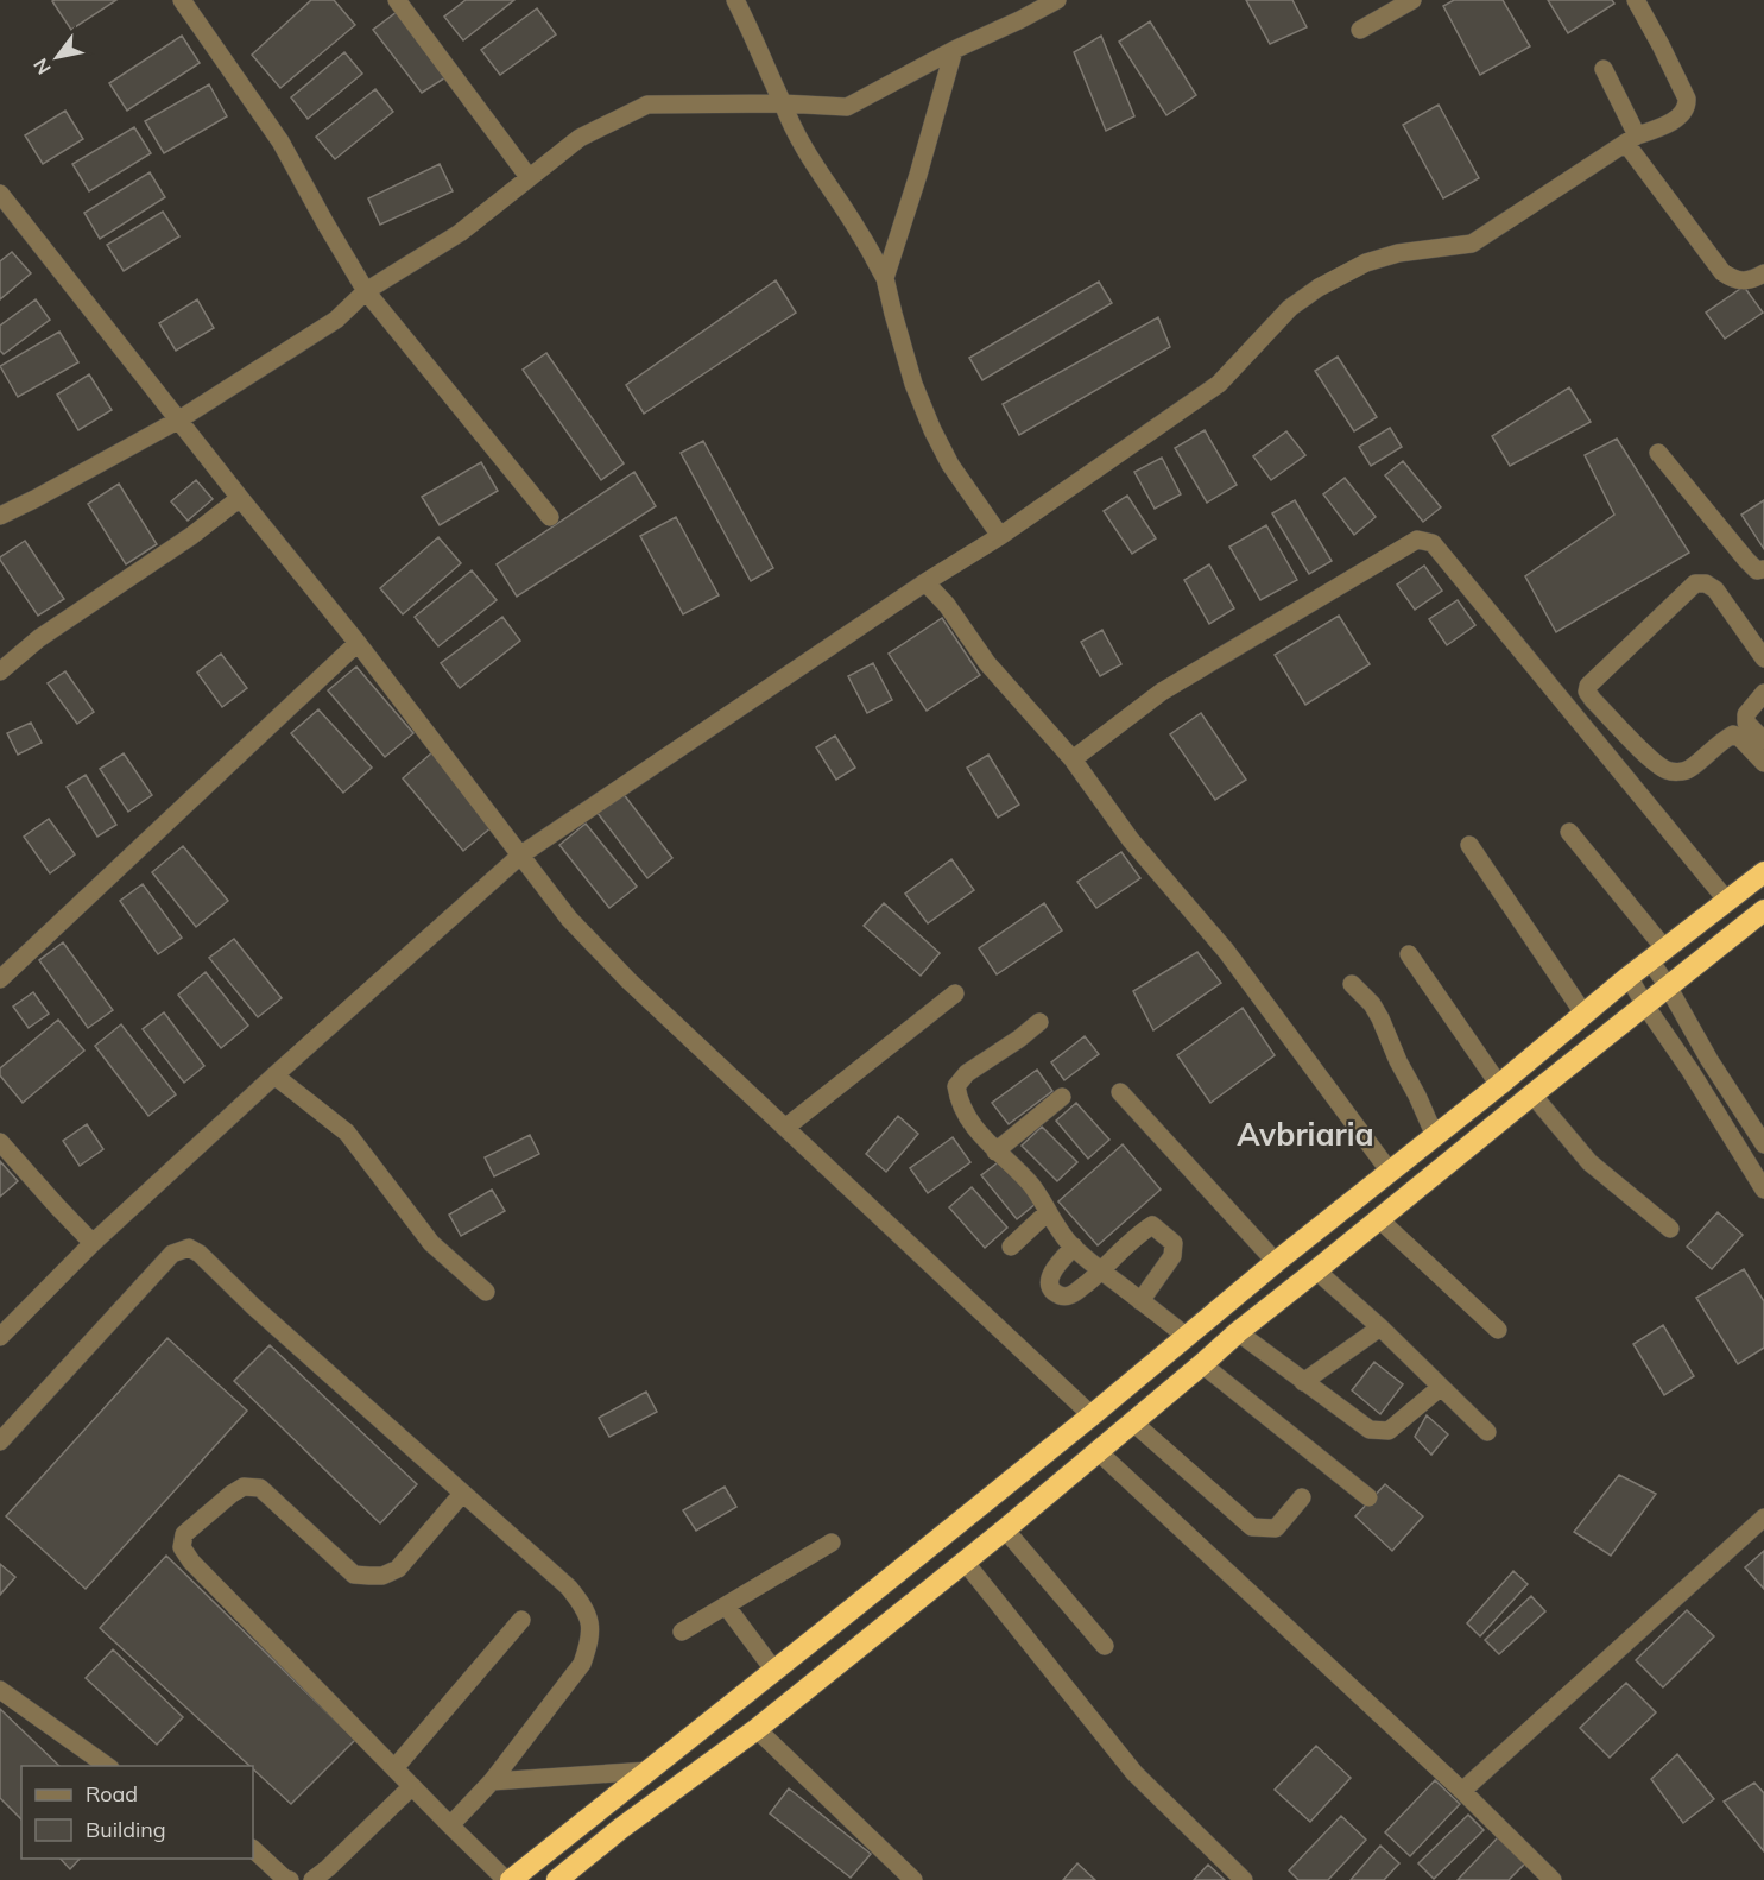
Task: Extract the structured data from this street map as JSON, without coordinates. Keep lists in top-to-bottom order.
{
  "districts": ["Avbriaria"],
  "legend": ["Road", "Building"],
  "north": "bottom left"
}
